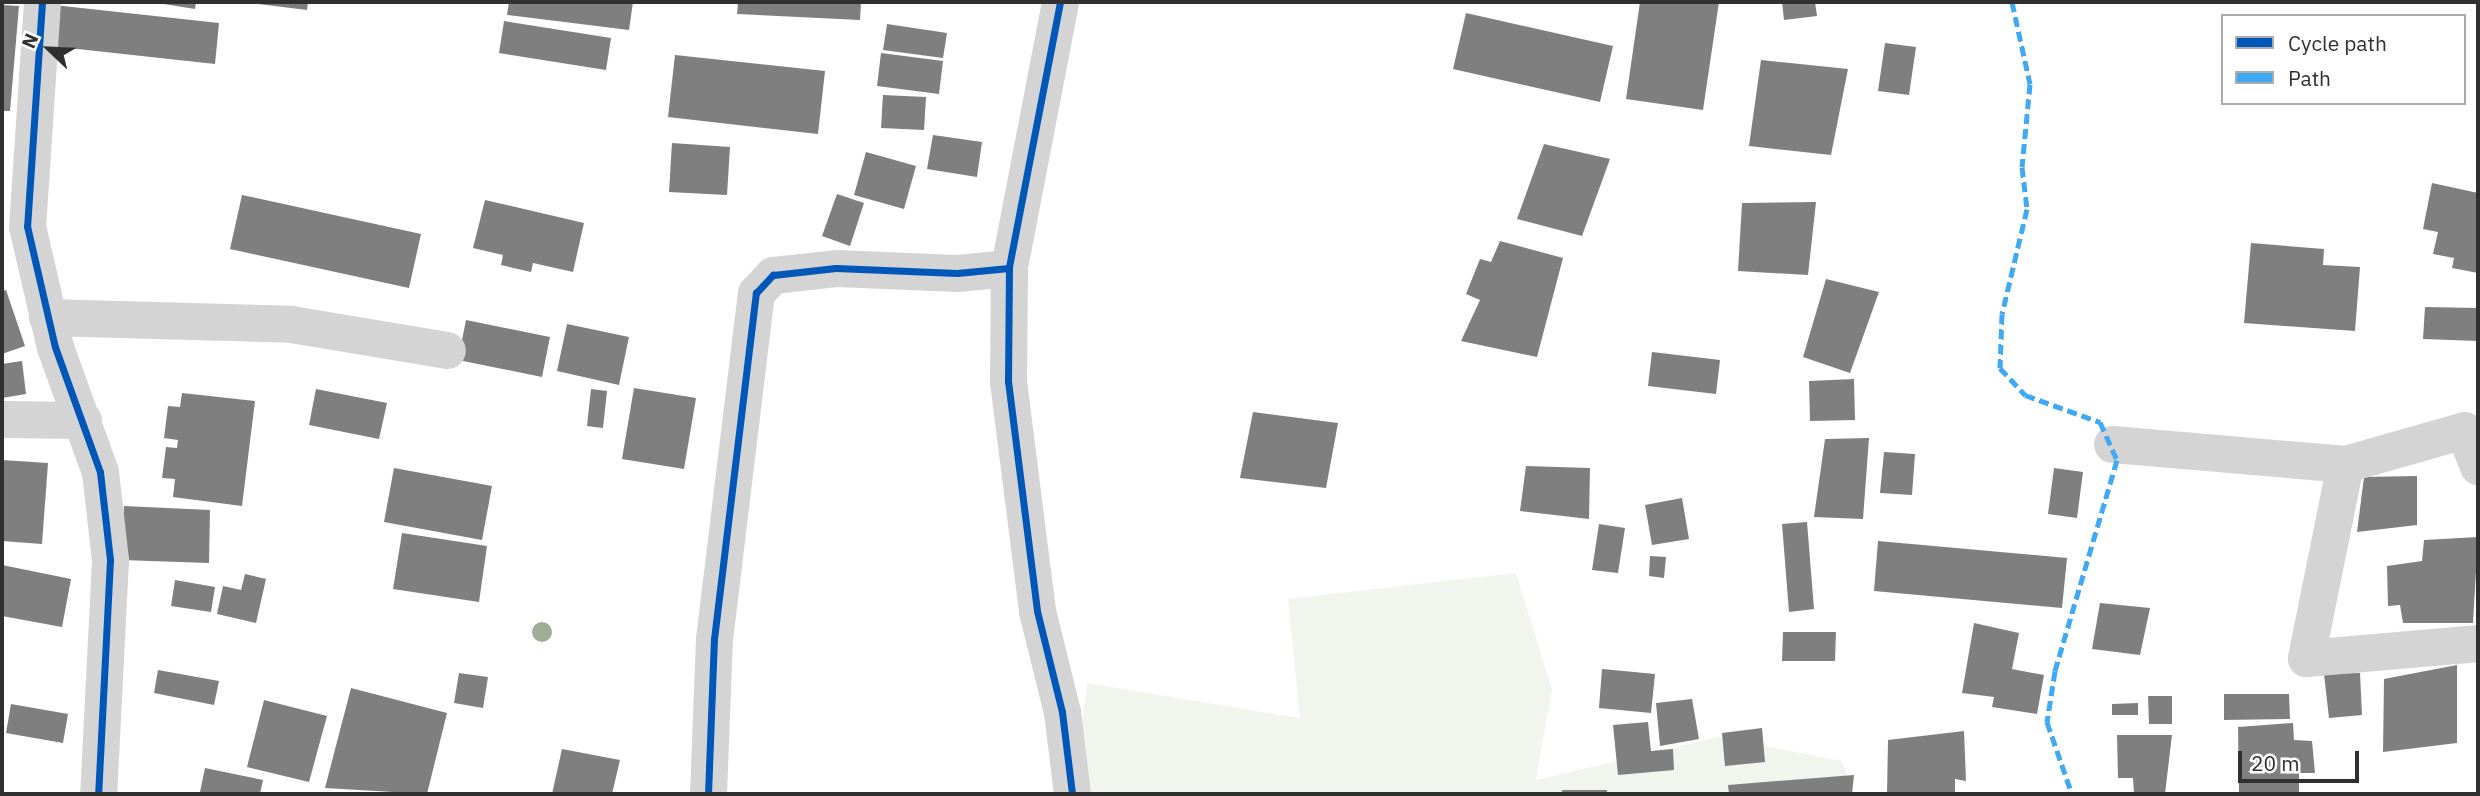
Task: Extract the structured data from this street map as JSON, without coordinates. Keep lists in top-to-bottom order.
{
  "legend": ["Cycle path", "Path"],
  "scale_bar": "20 m",
  "north": "top left"
}
